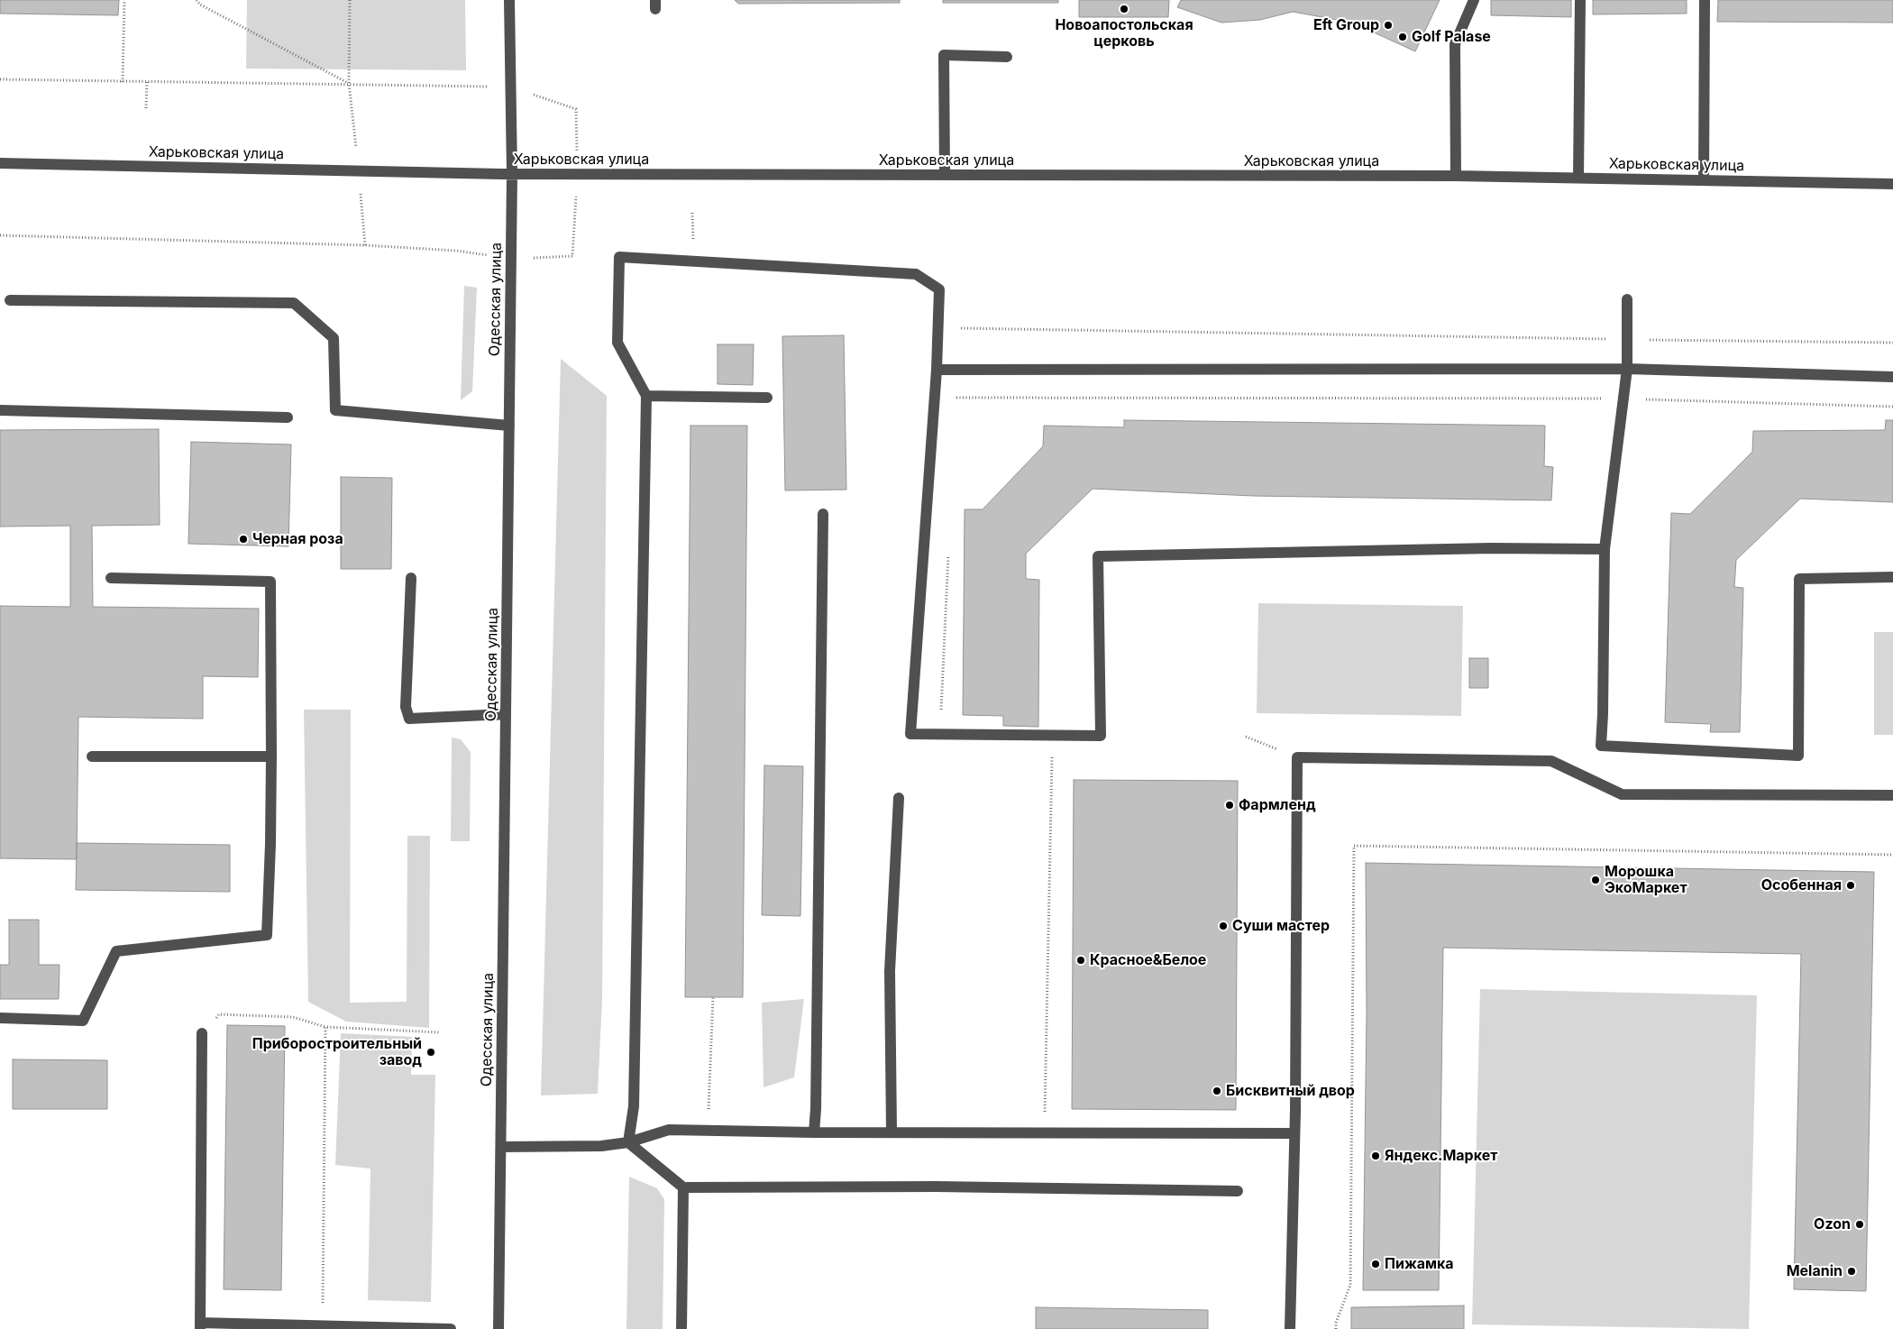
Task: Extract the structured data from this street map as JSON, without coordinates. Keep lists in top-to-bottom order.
{
  "streets": {
    "street": ["Харьковская улица", "Одесская улица"]
  },
  "crossings": [
    ["Харьковская улица", "Одесская улица"]
  ],
  "places": [
    "Новоапостольская церковь",
    "Eft Group",
    "Golf Palase",
    "Черная роза",
    "Фармленд",
    "Морошка ЭкоМаркет",
    "Особенная",
    "Суши мастер",
    "Красное&Белое",
    "Приборостроительный завод",
    "Бисквитный двор",
    "Яндекс.Маркет",
    "Ozon",
    "Пижамка",
    "Melanin"
  ]
}
